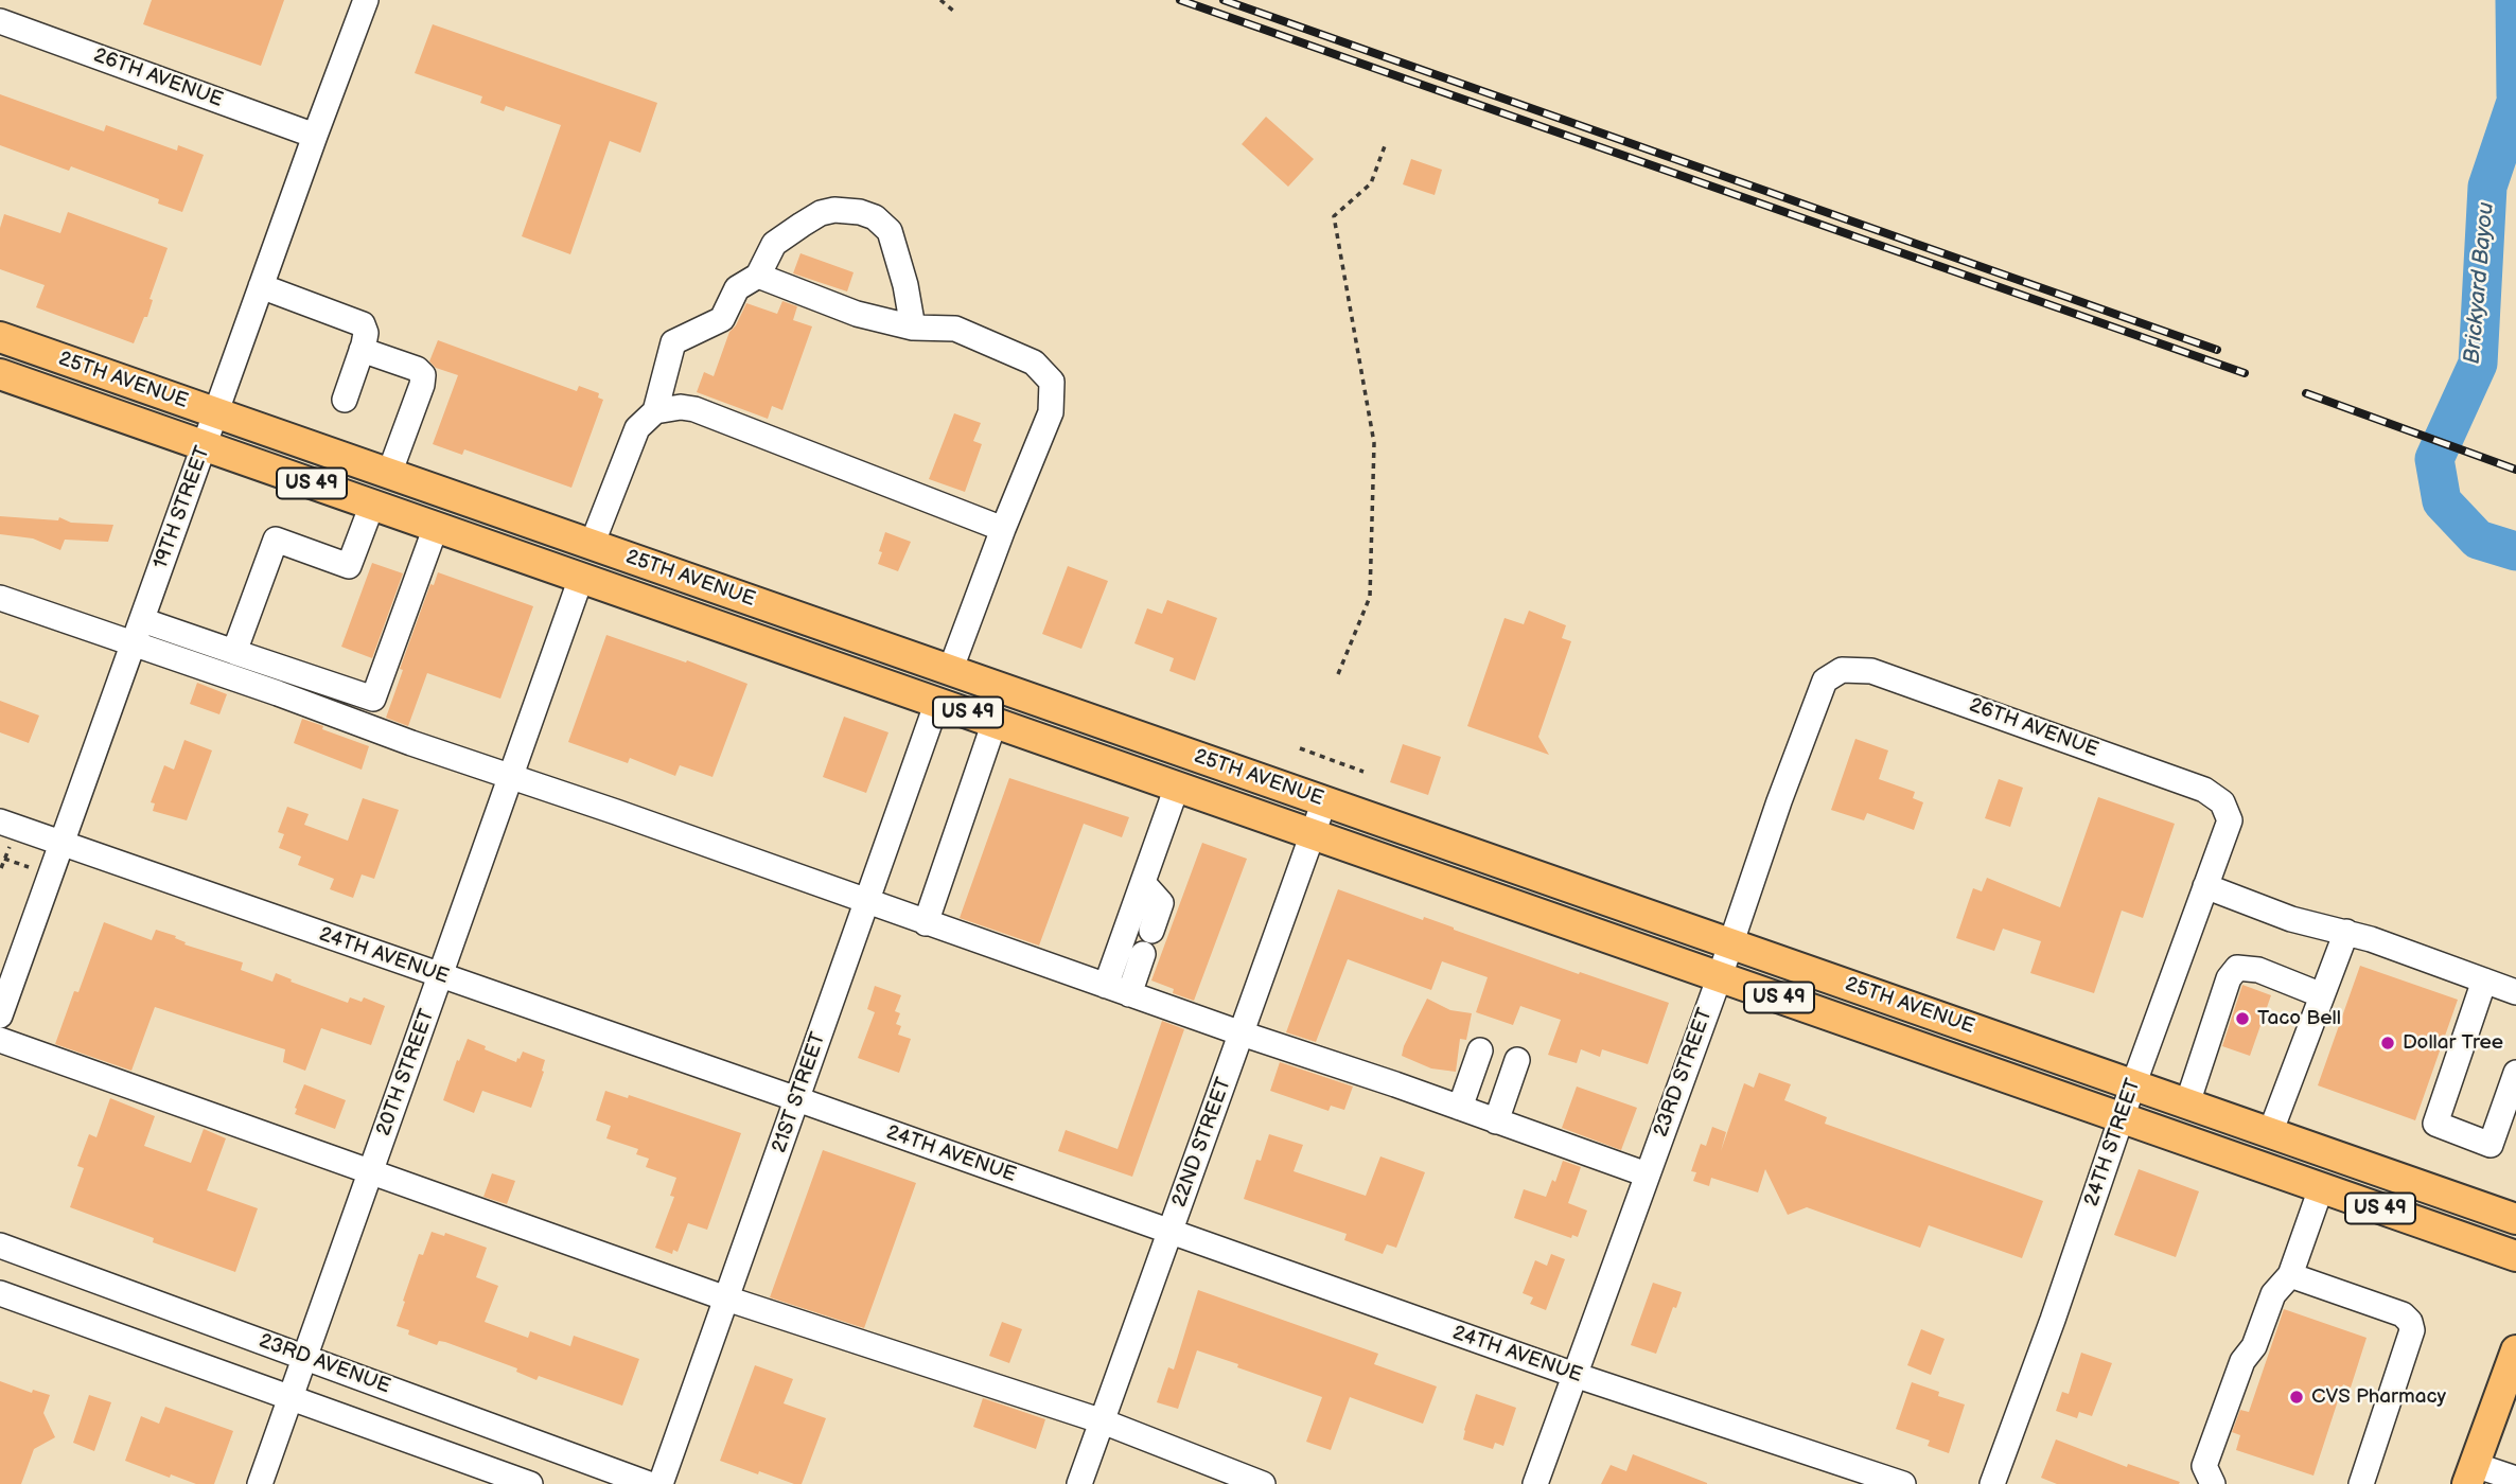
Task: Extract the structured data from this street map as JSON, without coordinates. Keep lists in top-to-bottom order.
{
  "streets": {
    "main road": ["25TH AVENUE", "US 49"],
    "street": [
      "26TH AVENUE",
      "19TH STREET",
      "24TH AVENUE",
      "20TH STREET",
      "23RD STREET",
      "21ST STREET",
      "22ND STREET",
      "24TH STREET",
      "23RD AVENUE"
    ]
  },
  "crossings": [
    ["26TH AVENUE", "19TH STREET"],
    ["26TH AVENUE", "23RD STREET"],
    ["26TH AVENUE", "24TH STREET"],
    ["25TH AVENUE", "19TH STREET"],
    ["25TH AVENUE", "20TH STREET"],
    ["25TH AVENUE", "23RD STREET"],
    ["25TH AVENUE", "21ST STREET"],
    ["25TH AVENUE", "22ND STREET"],
    ["25TH AVENUE", "24TH STREET"],
    ["19TH STREET", "24TH AVENUE"],
    ["24TH AVENUE", "20TH STREET"],
    ["24TH AVENUE", "23RD STREET"],
    ["24TH AVENUE", "21ST STREET"],
    ["24TH AVENUE", "22ND STREET"],
    ["20TH STREET", "23RD AVENUE"]
  ],
  "water": ["Brickyard Bayou"],
  "places": ["Taco Bell", "Dollar Tree", "CVS Pharmacy"]
}
